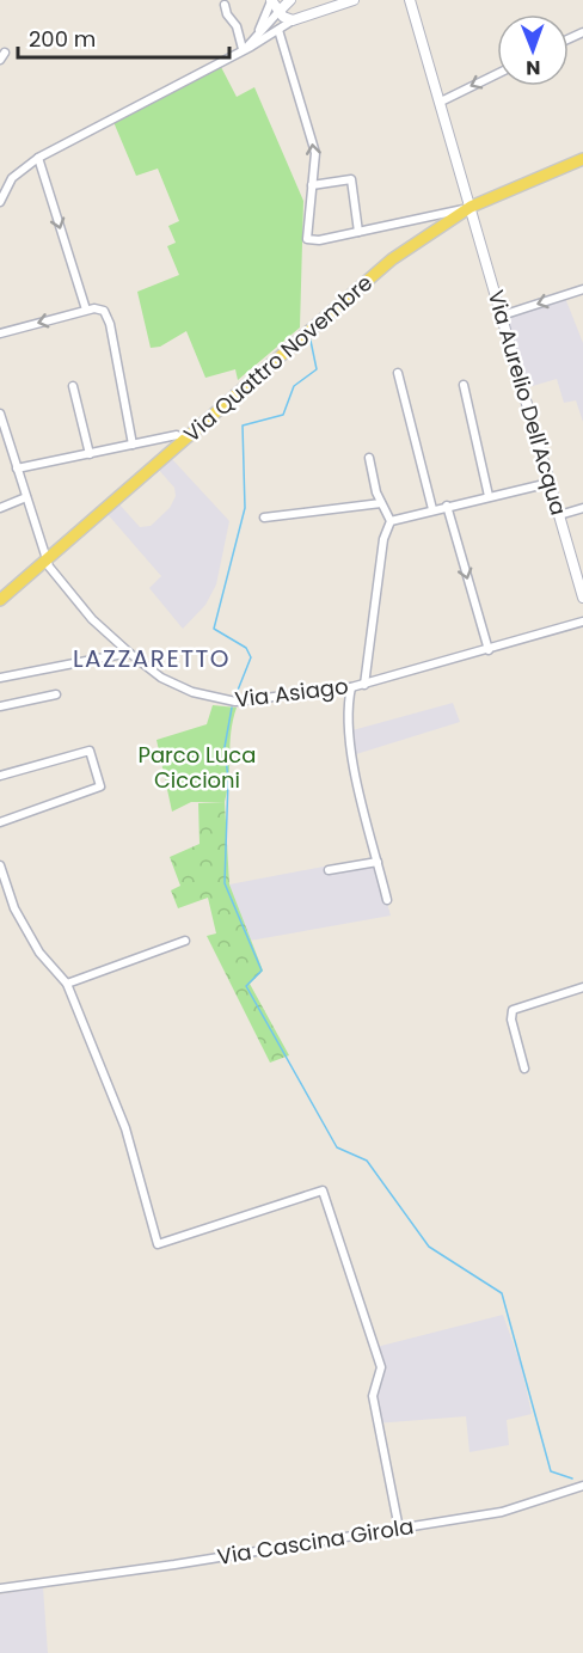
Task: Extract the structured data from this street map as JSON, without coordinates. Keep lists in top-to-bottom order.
{
  "streets": {
    "main road": ["Via Quattro Novembre"],
    "street": ["Via Aurelio Dell'Acqua", "Via Asiago", "Via Cascina Girola"]
  },
  "crossings": [
    ["Via Quattro Novembre", "Via Aurelio Dell'Acqua"],
    ["Via Quattro Novembre", "Via Asiago"]
  ],
  "districts": ["LAZZARETTO"],
  "parks": ["Parco Luca Ciccioni"],
  "scale_bar": "200 m",
  "north": "bottom"
}
